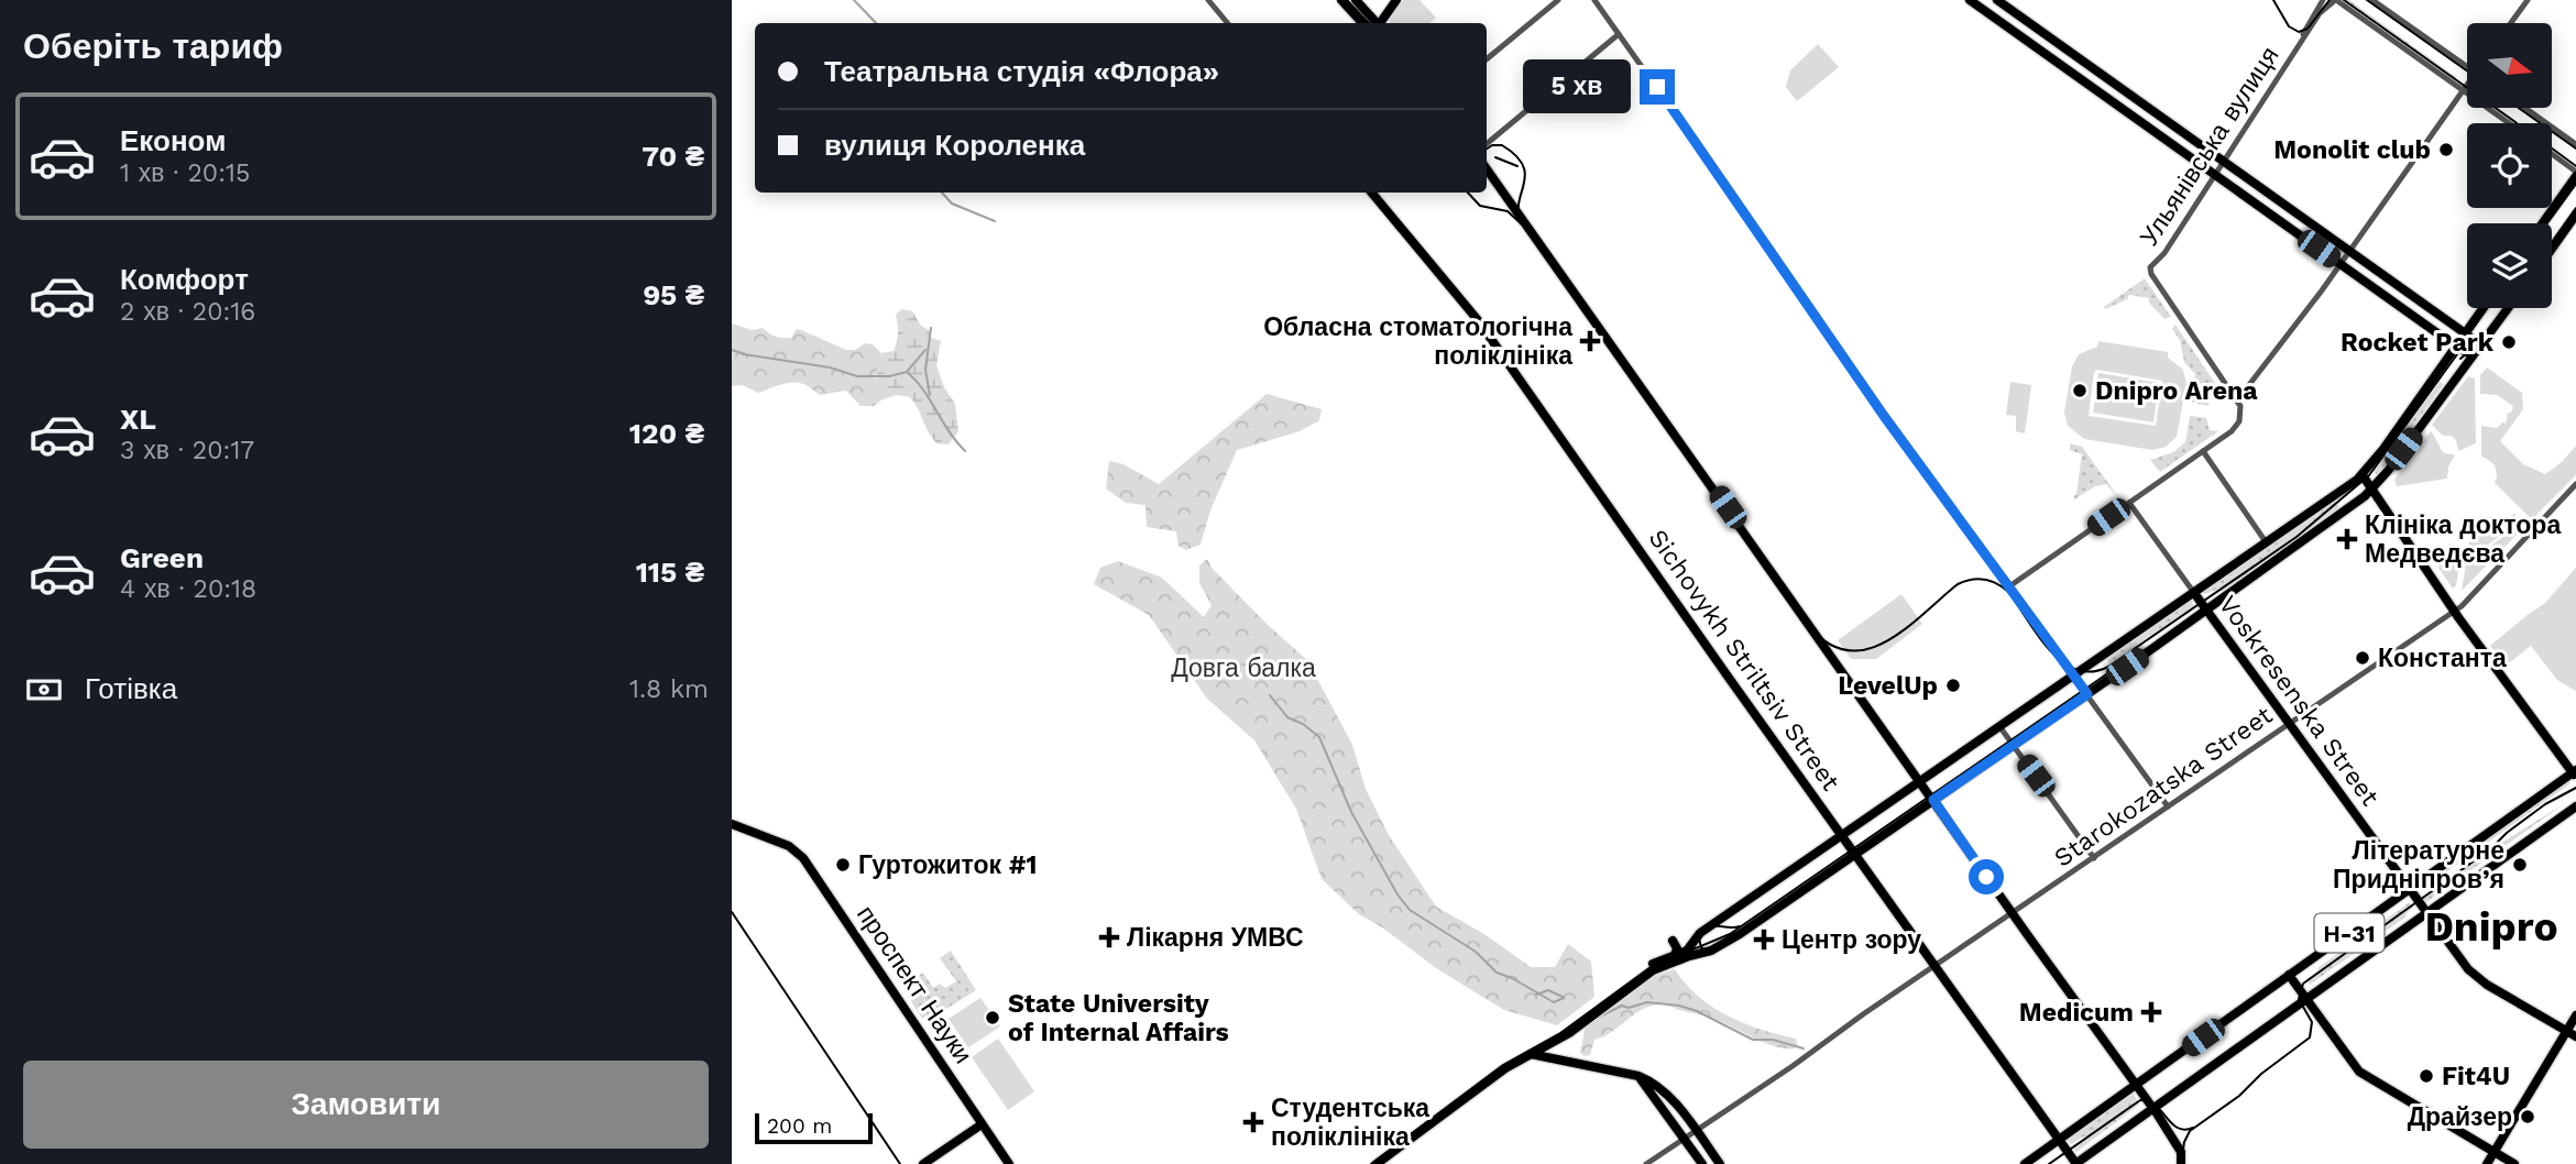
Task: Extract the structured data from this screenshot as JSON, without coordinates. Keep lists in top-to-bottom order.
{
  "streets": {
    "main road": [
      "Sichovykh Striltsiv Street",
      "Voskresenska Street",
      "Н-31",
      "проспект Науки"
    ],
    "street": ["Ульянівська вулиця", "Starokozatska Street"]
  },
  "crossings": [
    ["Sichovykh Striltsiv Street", "Starokozatska Street"],
    ["Sichovykh Striltsiv Street", "Н-31"],
    ["Voskresenska Street", "Starokozatska Street"],
    ["Voskresenska Street", "Н-31"]
  ],
  "districts": ["Dnipro"],
  "parks": ["Довга балка"],
  "places": {
    "other": [
      "Monolit club",
      "Rocket Park",
      "Dnipro Arena",
      "Константа",
      "LevelUp",
      "Гуртожиток #1",
      "Літературне Придніпров’я",
      "State University of Internal Affairs",
      "Fit4U",
      "Драйзер"
    ],
    "health": [
      "Обласна стоматологічна поліклініка",
      "Клініка доктора Медведєва",
      "Лікарня УМВС",
      "Центр зору",
      "Medicum",
      "Студентська поліклініка"
    ]
  },
  "scale_bar": "200 m",
  "north": "right",
  "page": {
    "heading": "Оберіть тариф",
    "banner": ["Театральна студія «Флора»", "вулиця Короленка"],
    "bubble": "5 хв",
    "list": [
      {
        "name": "Економ",
        "note": "1 хв · 20:15",
        "value": "70 ₴"
      },
      {
        "name": "Комфорт",
        "note": "2 хв · 20:16",
        "value": "95 ₴"
      },
      {
        "name": "XL",
        "note": "3 хв · 20:17",
        "value": "120 ₴"
      },
      {
        "name": "Green",
        "note": "4 хв · 20:18",
        "value": "115 ₴"
      }
    ],
    "pay": ["Готівка", "1.8 km"],
    "buttons": "Замовити",
    "scale": "200 m"
  }
}
